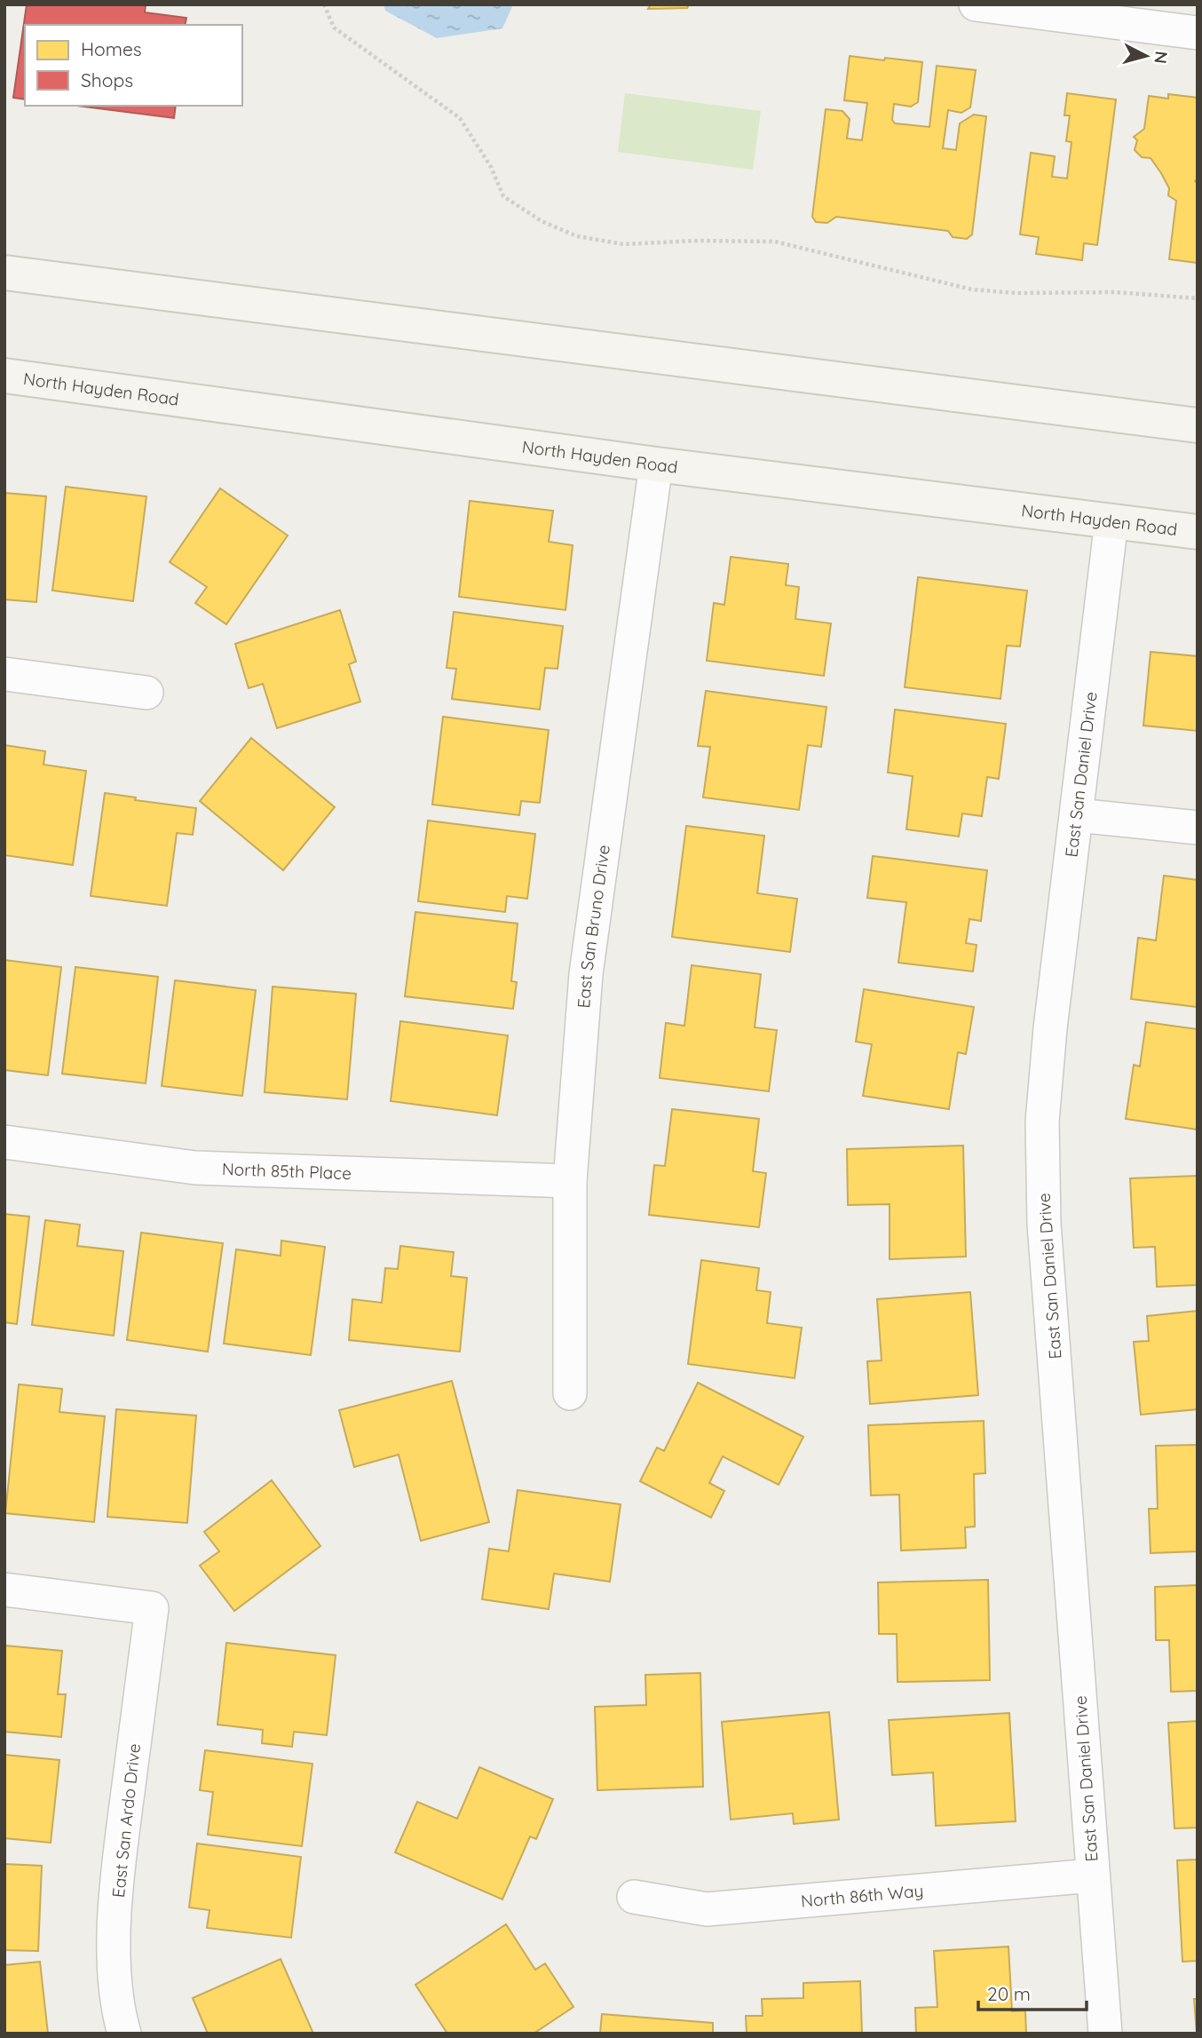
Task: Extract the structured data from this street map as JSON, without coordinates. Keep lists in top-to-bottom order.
{
  "streets": {
    "main road": ["North Hayden Road"],
    "street": [
      "East San Daniel Drive",
      "East San Bruno Drive",
      "North 85th Place",
      "East San Ardo Drive",
      "North 86th Way"
    ]
  },
  "crossings": [
    ["North Hayden Road", "East San Daniel Drive"],
    ["North Hayden Road", "East San Bruno Drive"],
    ["East San Daniel Drive", "North 86th Way"],
    ["East San Bruno Drive", "North 85th Place"]
  ],
  "legend": ["Homes", "Shops"],
  "scale_bar": "20 m",
  "north": "right"
}
